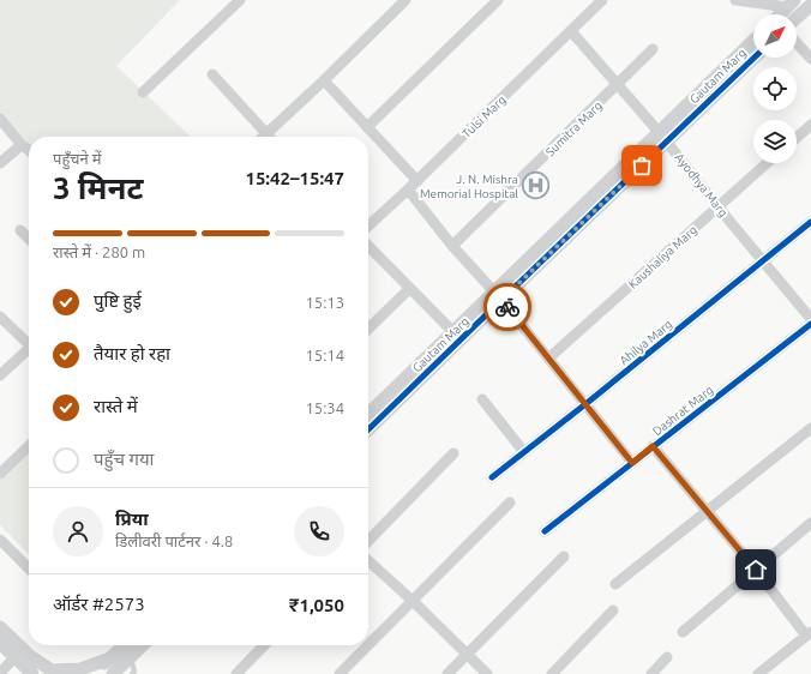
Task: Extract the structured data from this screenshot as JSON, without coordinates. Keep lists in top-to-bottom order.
{
  "streets": {
    "street": [
      "Gautam Marg",
      "Tulsi Marg",
      "Sumitra Marg",
      "Ayodhya Marg",
      "Kaushaliya Marg",
      "Ahilya Marg",
      "Dashrat Marg"
    ]
  },
  "crossings": [
    ["Gautam Marg", "Ayodhya Marg"],
    ["Tulsi Marg", "Ayodhya Marg"],
    ["Sumitra Marg", "Ayodhya Marg"],
    ["Ayodhya Marg", "Kaushaliya Marg"],
    ["Ayodhya Marg", "Ahilya Marg"]
  ],
  "places": {
    "hospital": ["J. N. Mishra Memorial Hospital"]
  },
  "north": "top right",
  "page": {
    "heading": ["3 मिनट", "पहुँचने में", "15:42–15:47"],
    "panel": [
      "प्रिया",
      "डिलीवरी पार्टनर · 4.8",
      "ऑर्डर #2573",
      "₹1,050"
    ],
    "bar": "रास्ते में · 280 m",
    "list": [
      ["पुष्टि हुई", "15:13"],
      ["तैयार हो रहा", "15:14"],
      ["रास्ते में", "15:34"],
      "पहुँच गया"
    ]
  }
}
